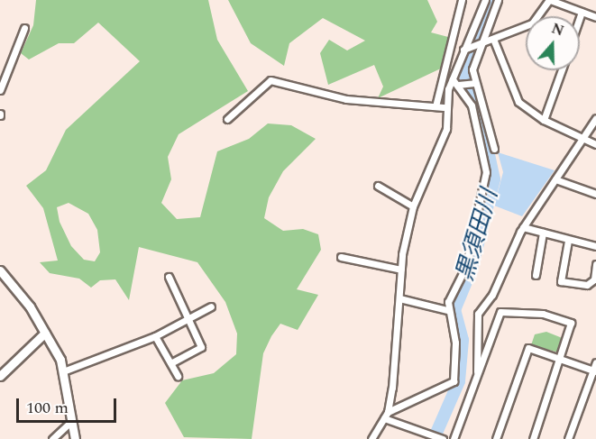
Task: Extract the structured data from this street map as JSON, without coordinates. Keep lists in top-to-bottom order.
{
  "water": ["黒須田川"],
  "scale_bar": "100 m",
  "north": "top"
}
